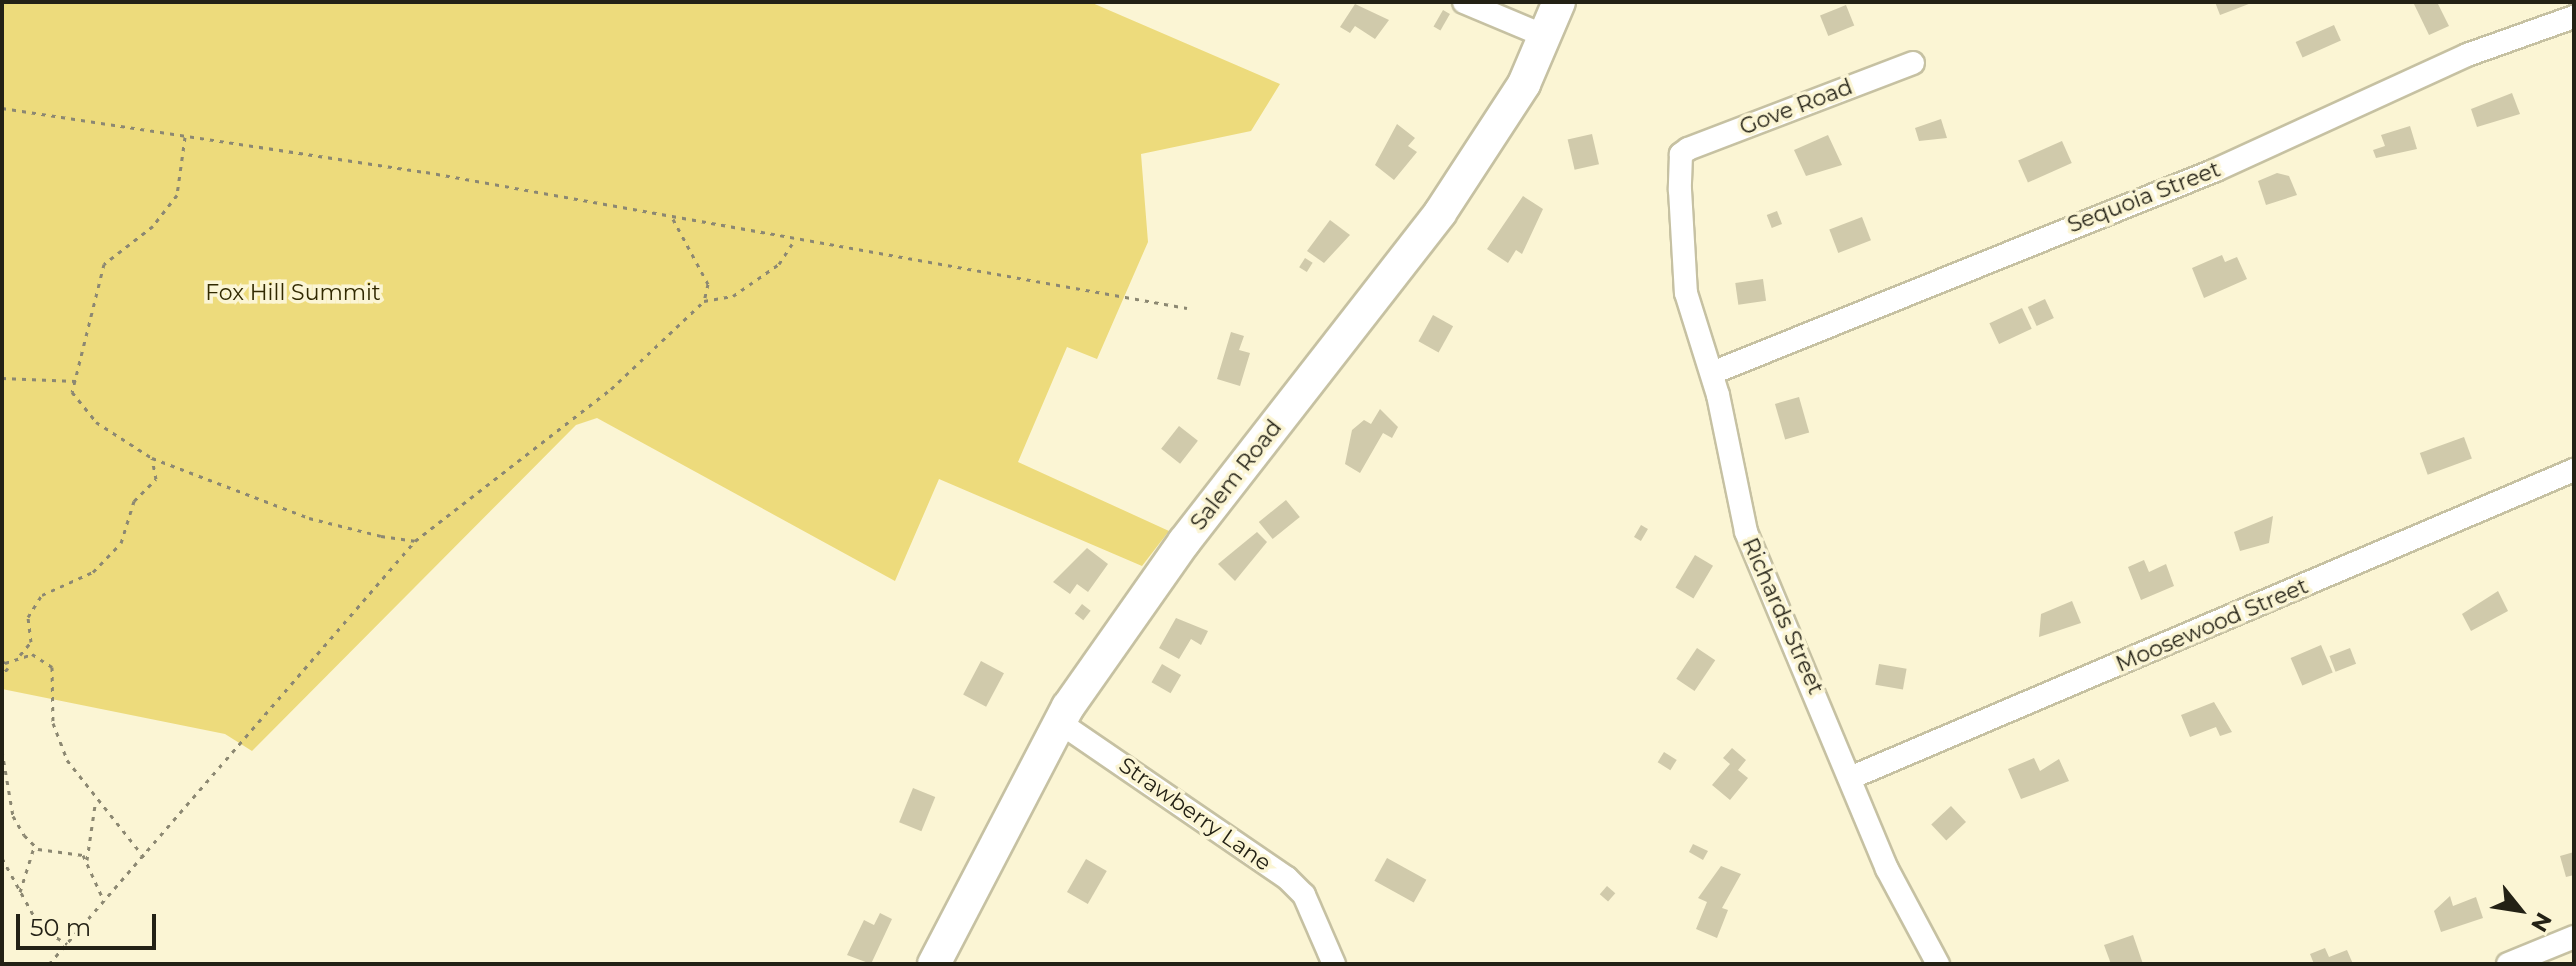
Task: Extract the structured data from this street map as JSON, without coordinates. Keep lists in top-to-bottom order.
{
  "streets": {
    "main road": ["Salem Road"],
    "street": [
      "Gove Road",
      "Sequoia Street",
      "Richards Street",
      "Moosewood Street",
      "Strawberry Lane"
    ]
  },
  "crossings": [
    ["Gove Road", "Richards Street"],
    ["Sequoia Street", "Richards Street"],
    ["Salem Road", "Strawberry Lane"],
    ["Richards Street", "Moosewood Street"]
  ],
  "parks": ["Fox Hill Summit"],
  "scale_bar": "50 m",
  "north": "bottom right"
}
